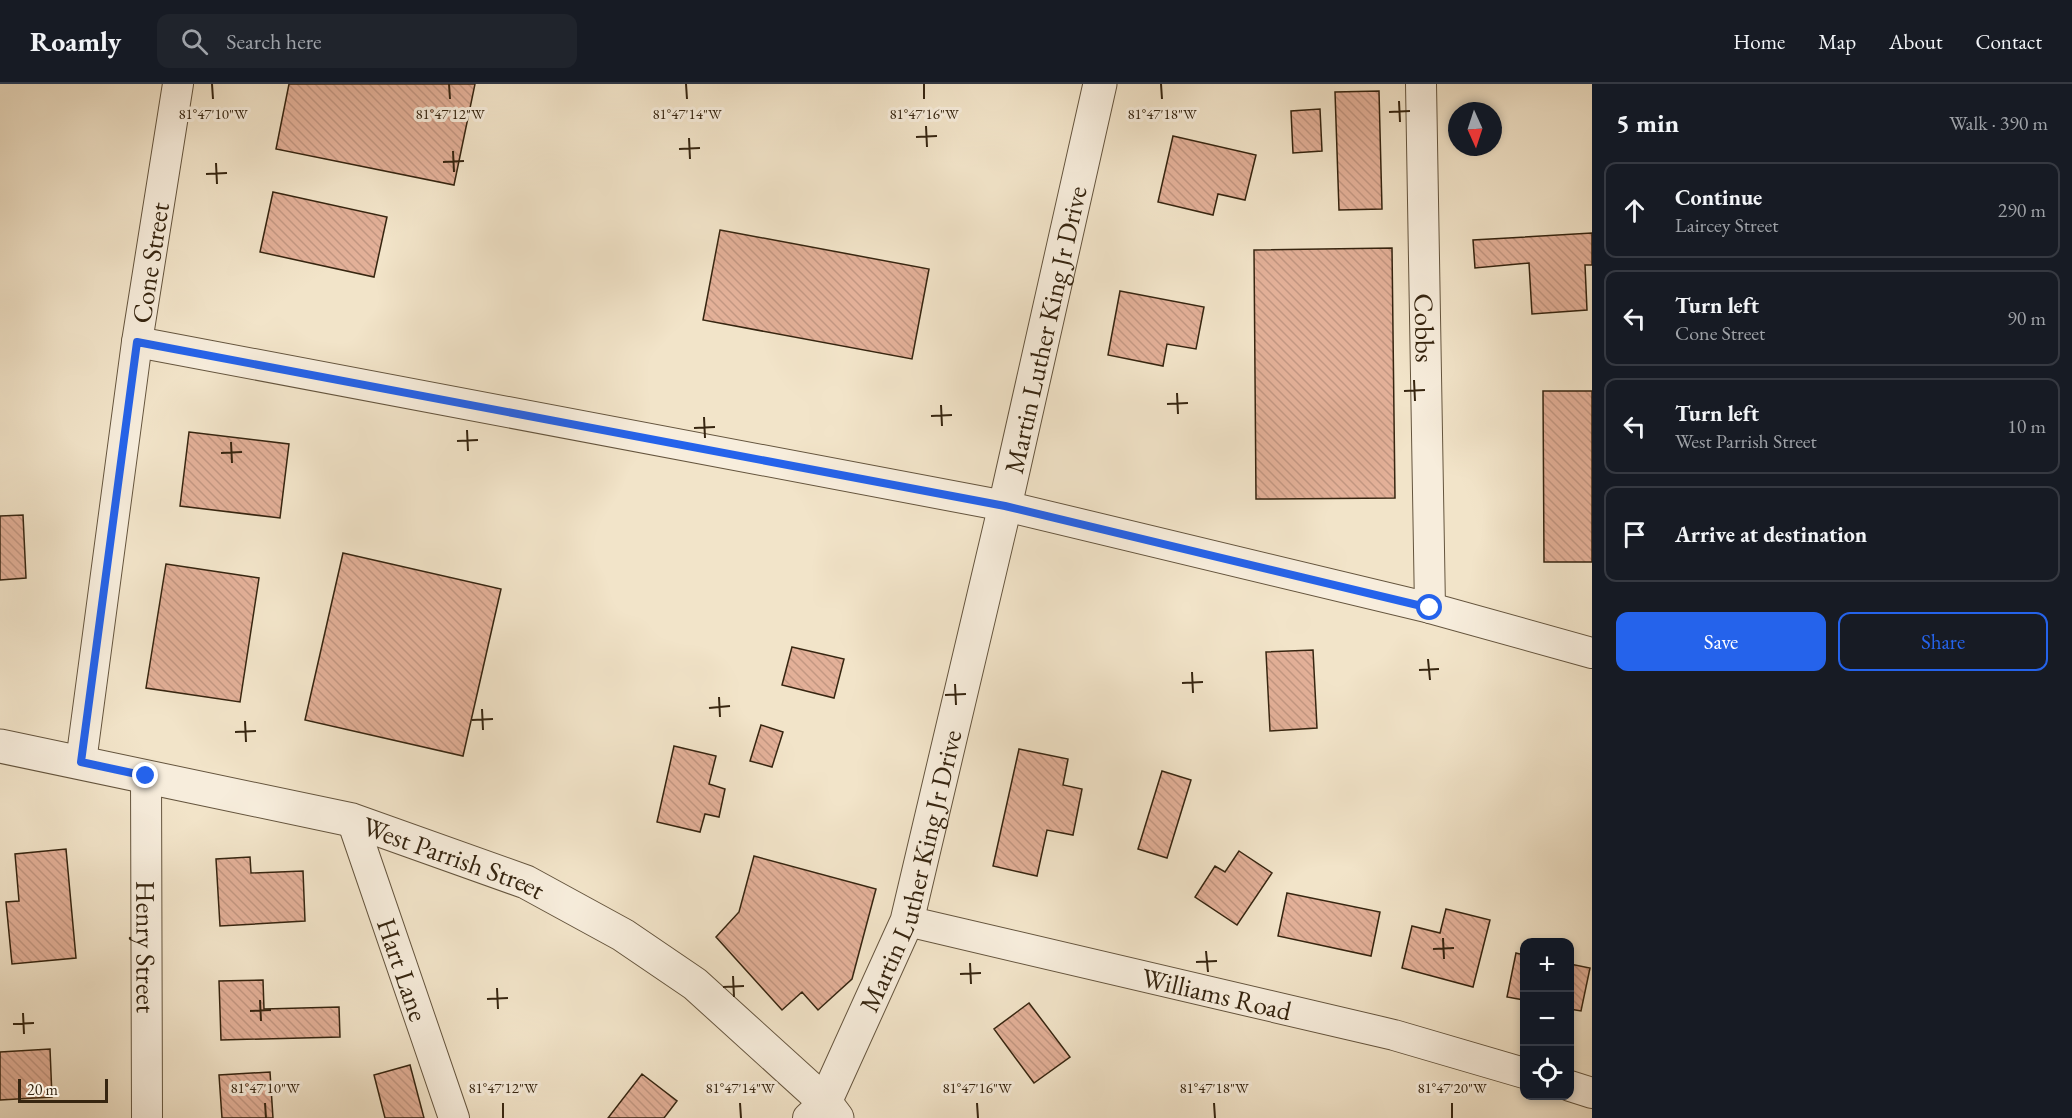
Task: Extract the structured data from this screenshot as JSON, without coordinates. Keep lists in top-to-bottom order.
{
  "streets": {
    "street": [
      "Cone Street",
      "Cobbs",
      "Martin Luther King Jr Drive",
      "West Parrish Street",
      "Henry Street",
      "Hart Lane",
      "Williams Road"
    ]
  },
  "crossings": [
    ["Cone Street", "West Parrish Street"],
    ["Martin Luther King Jr Drive", "West Parrish Street"],
    ["Martin Luther King Jr Drive", "Williams Road"],
    ["West Parrish Street", "Henry Street"],
    ["West Parrish Street", "Hart Lane"]
  ],
  "scale_bar": "20 m",
  "north": "bottom",
  "page": {
    "header": "Roamly",
    "search": "Search here",
    "nav": [
      "Home",
      "Map",
      "About",
      "Contact"
    ],
    "heading": ["5 min", "Walk · 390 m"],
    "list": [
      ["Continue", "Laircey Street", "290 m"],
      ["Turn left", "Cone Street", "90 m"],
      ["Turn left", "West Parrish Street", "10 m"],
      "Arrive at destination"
    ],
    "buttons": ["Save", "Share"],
    "map_buttons": ["+", "−"],
    "scale": "20 m"
  },
  "coordinates": [
    "81°47'10\"W",
    "81°47'12\"W",
    "81°47'14\"W",
    "81°47'16\"W",
    "81°47'18\"W",
    "81°47'20\"W"
  ]
}
